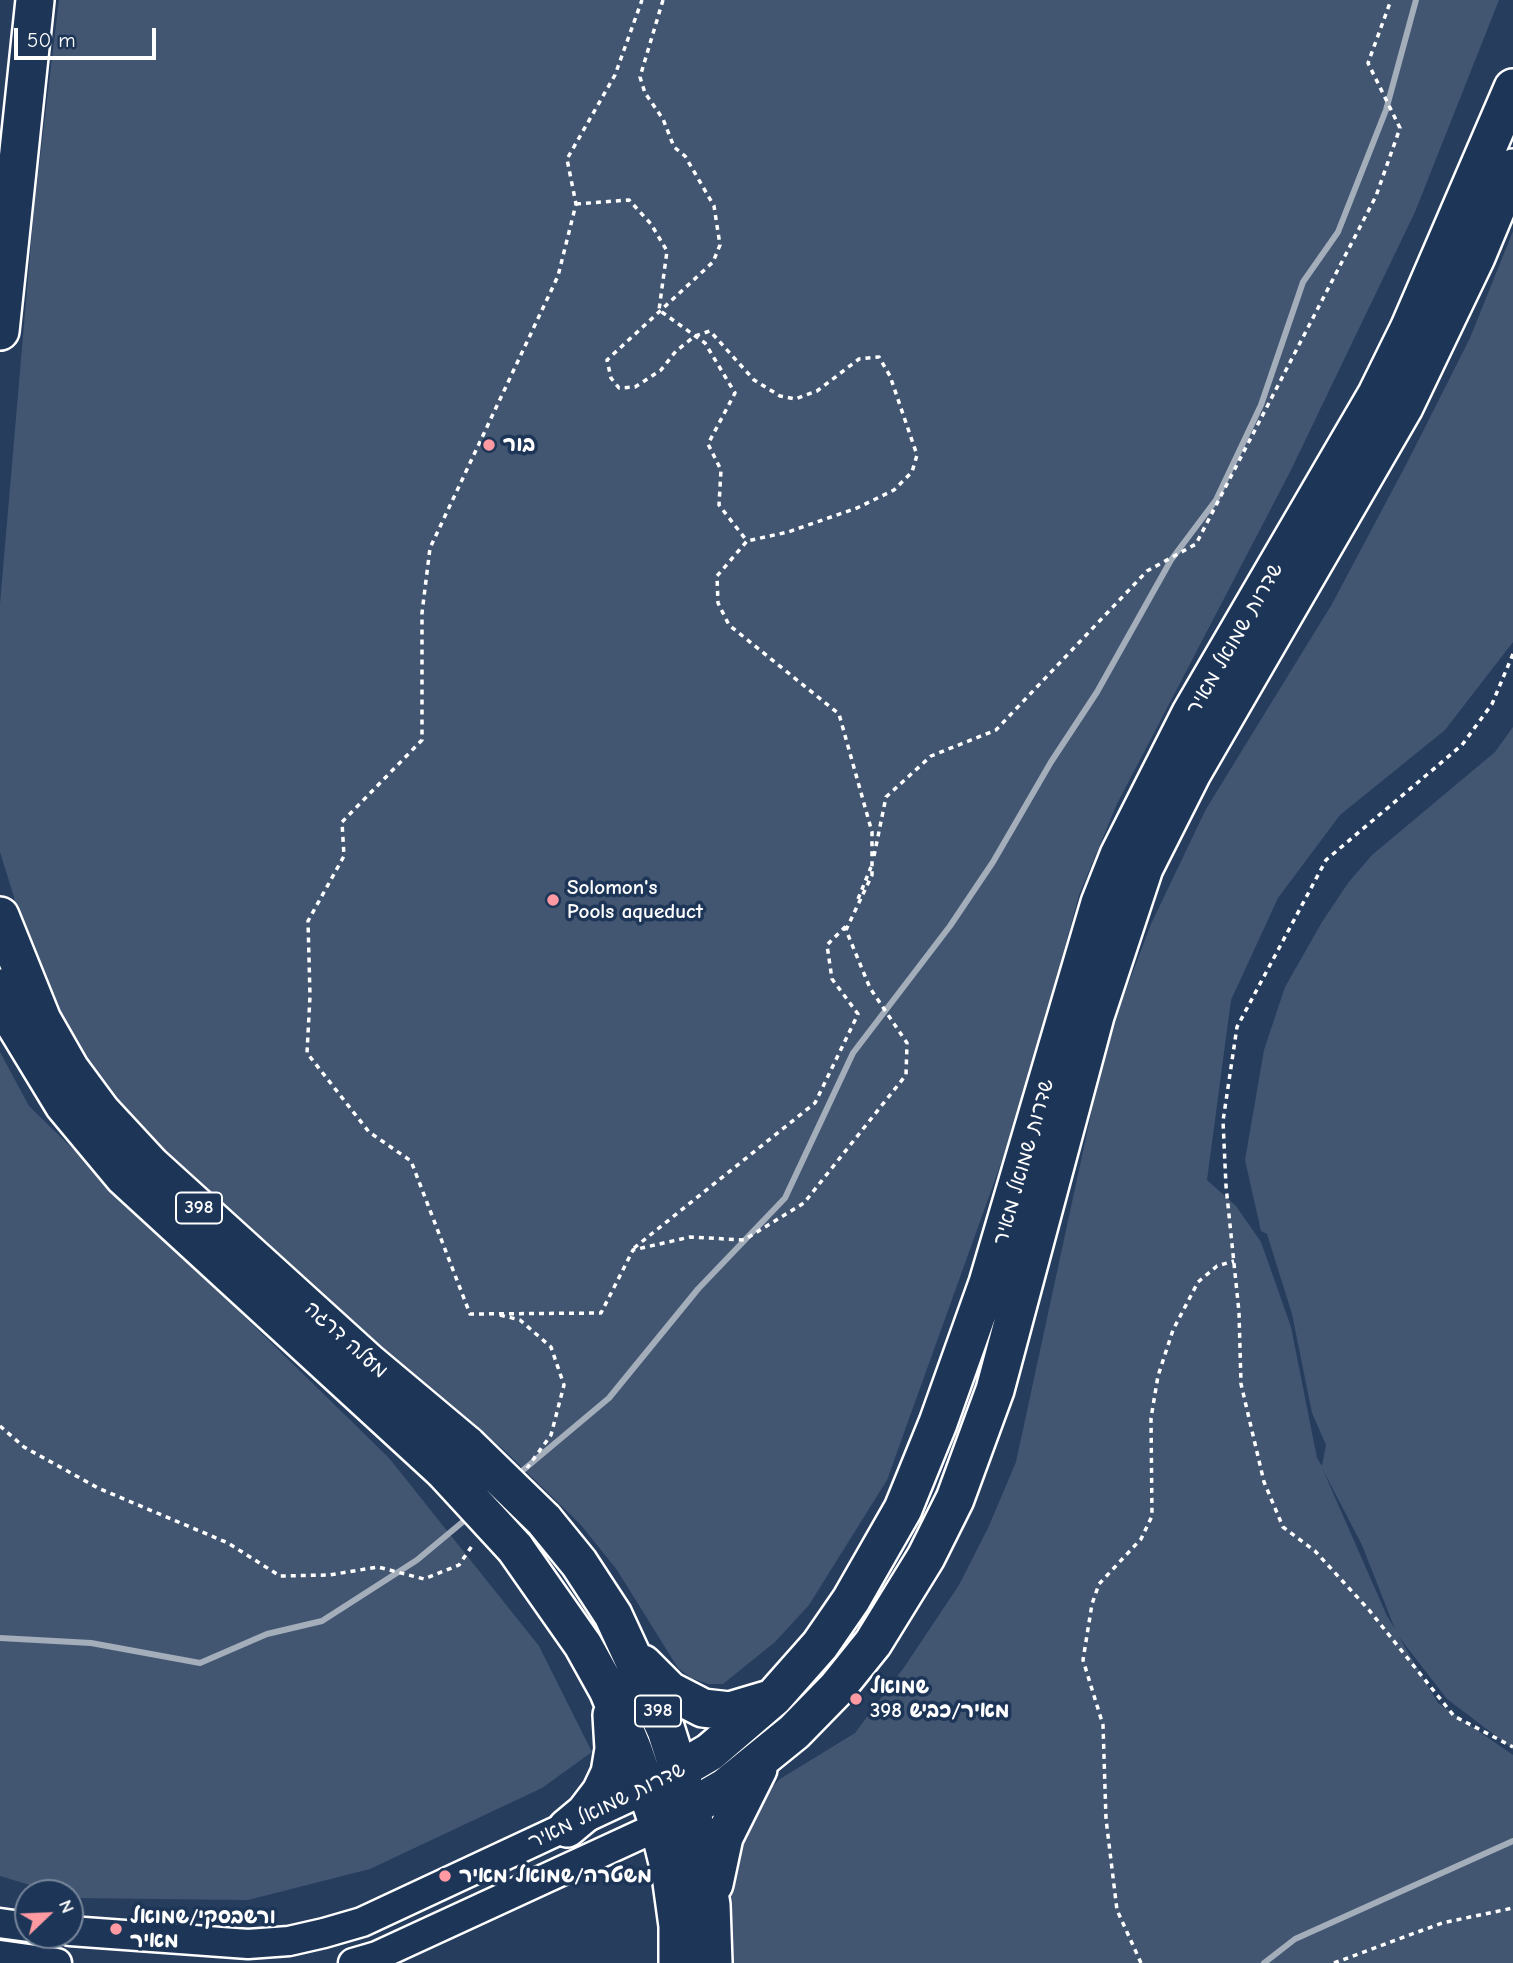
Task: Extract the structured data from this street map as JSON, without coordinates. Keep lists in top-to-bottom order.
{
  "streets": {
    "main road": ["שדרות שמואל מאיר", "398", "מעלה דרגה"]
  },
  "crossings": [
    ["שדרות שמואל מאיר", "398"],
    ["שדרות שמואל מאיר", "מעלה דרגה"],
    ["398", "מעלה דרגה"]
  ],
  "places": [
    "בור",
    "Solomon's Pools aqueduct",
    "שמואל מאיר/כביש 398",
    "משטרה/שמואל מאיר",
    "ורשבסקי/שמואל מאיר"
  ],
  "scale_bar": "50 m",
  "north": "top right"
}
